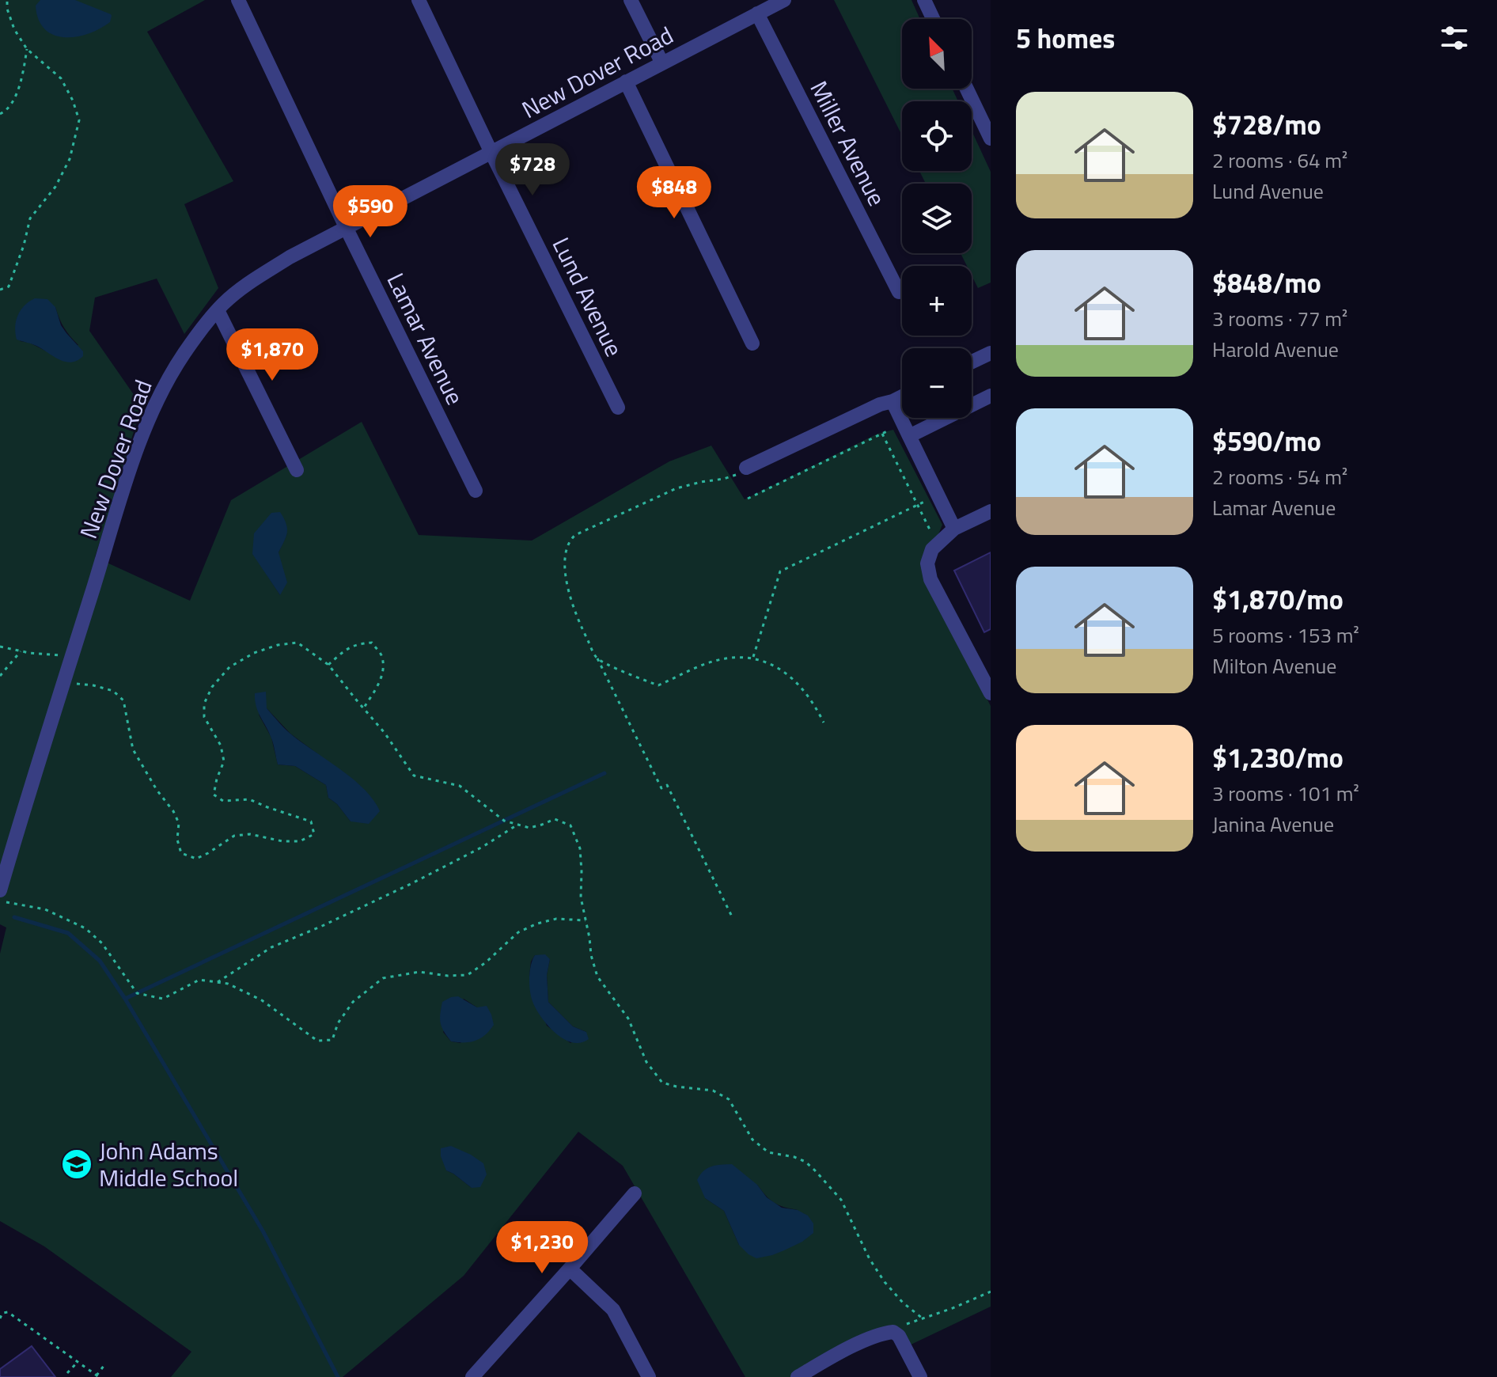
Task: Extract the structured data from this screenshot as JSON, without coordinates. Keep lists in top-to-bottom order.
{
  "streets": {
    "street": [
      "New Dover Road",
      "Miller Avenue",
      "Lund Avenue",
      "Lamar Avenue"
    ]
  },
  "crossings": [
    ["New Dover Road", "Miller Avenue"],
    ["New Dover Road", "Lund Avenue"],
    ["New Dover Road", "Lamar Avenue"]
  ],
  "places": {
    "school or university": ["John Adams Middle School"]
  },
  "north": "top left",
  "page": {
    "heading": "5 homes",
    "map_buttons": ["+", "−"],
    "list": [
      {
        "name": "$728/mo",
        "note": "2 rooms · 64 m² · Lund Avenue"
      },
      {
        "name": "$848/mo",
        "note": "3 rooms · 77 m² · Harold Avenue"
      },
      {
        "name": "$590/mo",
        "note": "2 rooms · 54 m² · Lamar Avenue"
      },
      {
        "name": "$1,870/mo",
        "note": "5 rooms · 153 m² · Milton Avenue"
      },
      {
        "name": "$1,230/mo",
        "note": "3 rooms · 101 m² · Janina Avenue"
      }
    ],
    "price": [
      "$728",
      "$848",
      "$590",
      "$1,870",
      "$1,230"
    ]
  }
}
